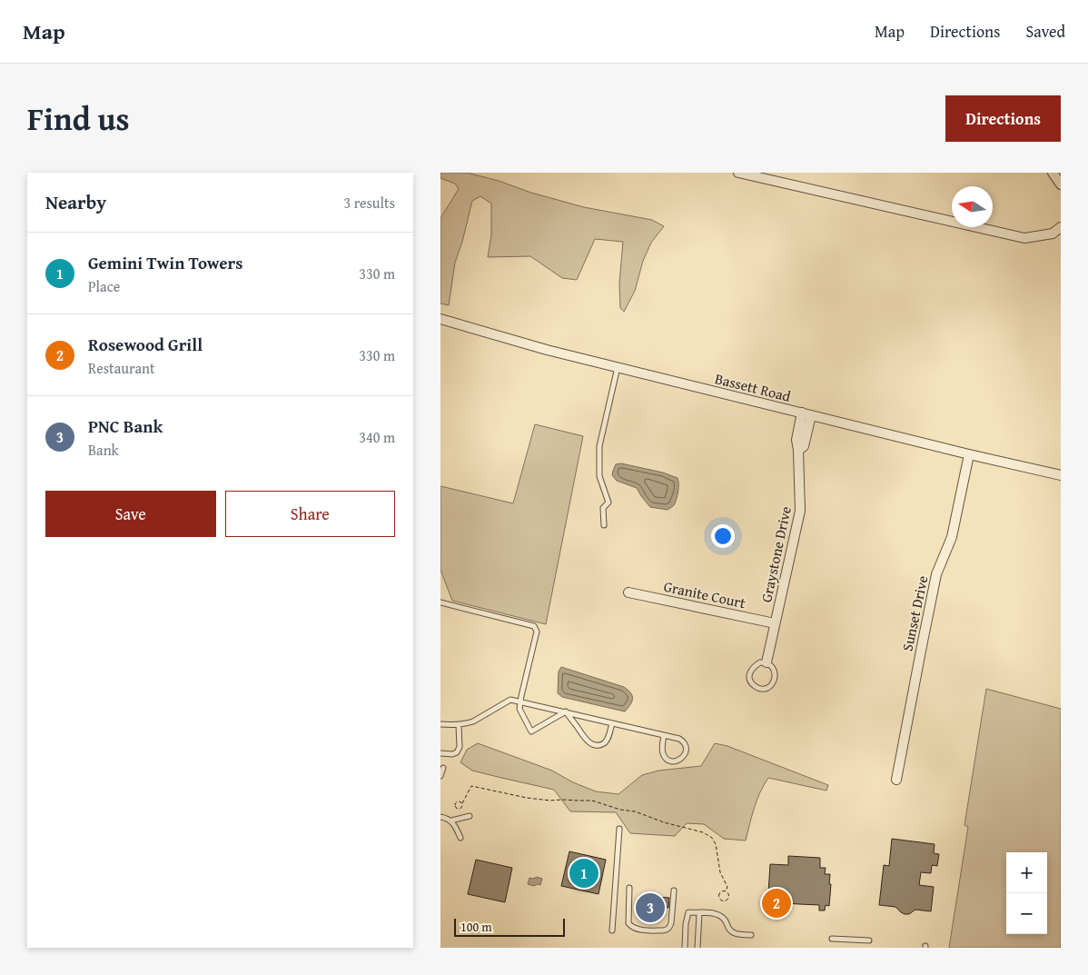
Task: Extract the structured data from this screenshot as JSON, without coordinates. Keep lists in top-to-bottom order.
{
  "streets": {
    "street": [
      "Bassett Road",
      "Graystone Drive",
      "Granite Court",
      "Sunset Drive"
    ]
  },
  "crossings": [
    ["Bassett Road", "Graystone Drive"],
    ["Bassett Road", "Sunset Drive"],
    ["Graystone Drive", "Granite Court"]
  ],
  "scale_bar": "100 m",
  "north": "left",
  "page": {
    "header": "Map",
    "nav": ["Map", "Directions", "Saved"],
    "title": "Find us",
    "buttons": [
      "Directions",
      ["Save", "Share"]
    ],
    "heading": ["Nearby", "3 results"],
    "list": [
      {
        "mark": "1",
        "name": "Gemini Twin Towers",
        "note": "Place",
        "value": "330 m"
      },
      {
        "mark": "2",
        "name": "Rosewood Grill",
        "note": "Restaurant",
        "value": "330 m"
      },
      {
        "mark": "3",
        "name": "PNC Bank",
        "note": "Bank",
        "value": "340 m"
      }
    ],
    "map_buttons": ["+", "−"],
    "pins": ["1", "2", "3"],
    "scale": "100 m"
  }
}
